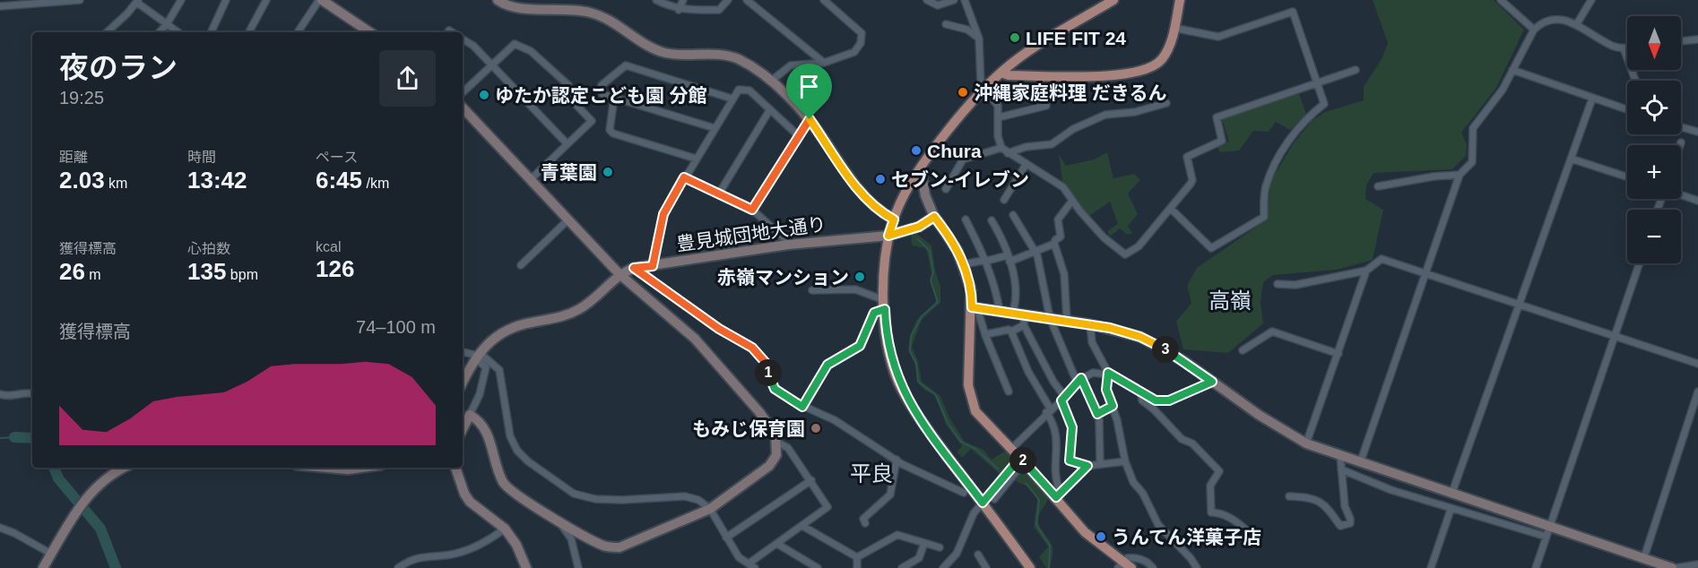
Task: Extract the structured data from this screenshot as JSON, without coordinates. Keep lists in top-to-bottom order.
{
  "streets": {
    "street": ["豊見城団地大通り"]
  },
  "districts": ["高嶺", "平良"],
  "places": [
    "LIFE FIT 24",
    "沖縄家庭料理 だきるん",
    "ゆたか認定こども園 分館",
    "Chura",
    "青葉園",
    "セブン-イレブン",
    "赤嶺マンション",
    "もみじ保育園",
    "うんてん洋菓子店"
  ],
  "north": "bottom",
  "page": {
    "map_buttons": ["+", "−"],
    "heading": ["夜のラン", "19:25"],
    "stats": [
      ["距離", "2.03 km"],
      ["時間", "13:42"],
      ["ペース", "6:45 /km"],
      ["獲得標高", "26 m"],
      ["心拍数", "135 bpm"],
      ["kcal", "126"]
    ],
    "chart": ["獲得標高", "74–100 m"],
    "pins": ["3", "1", "2"]
  }
}
